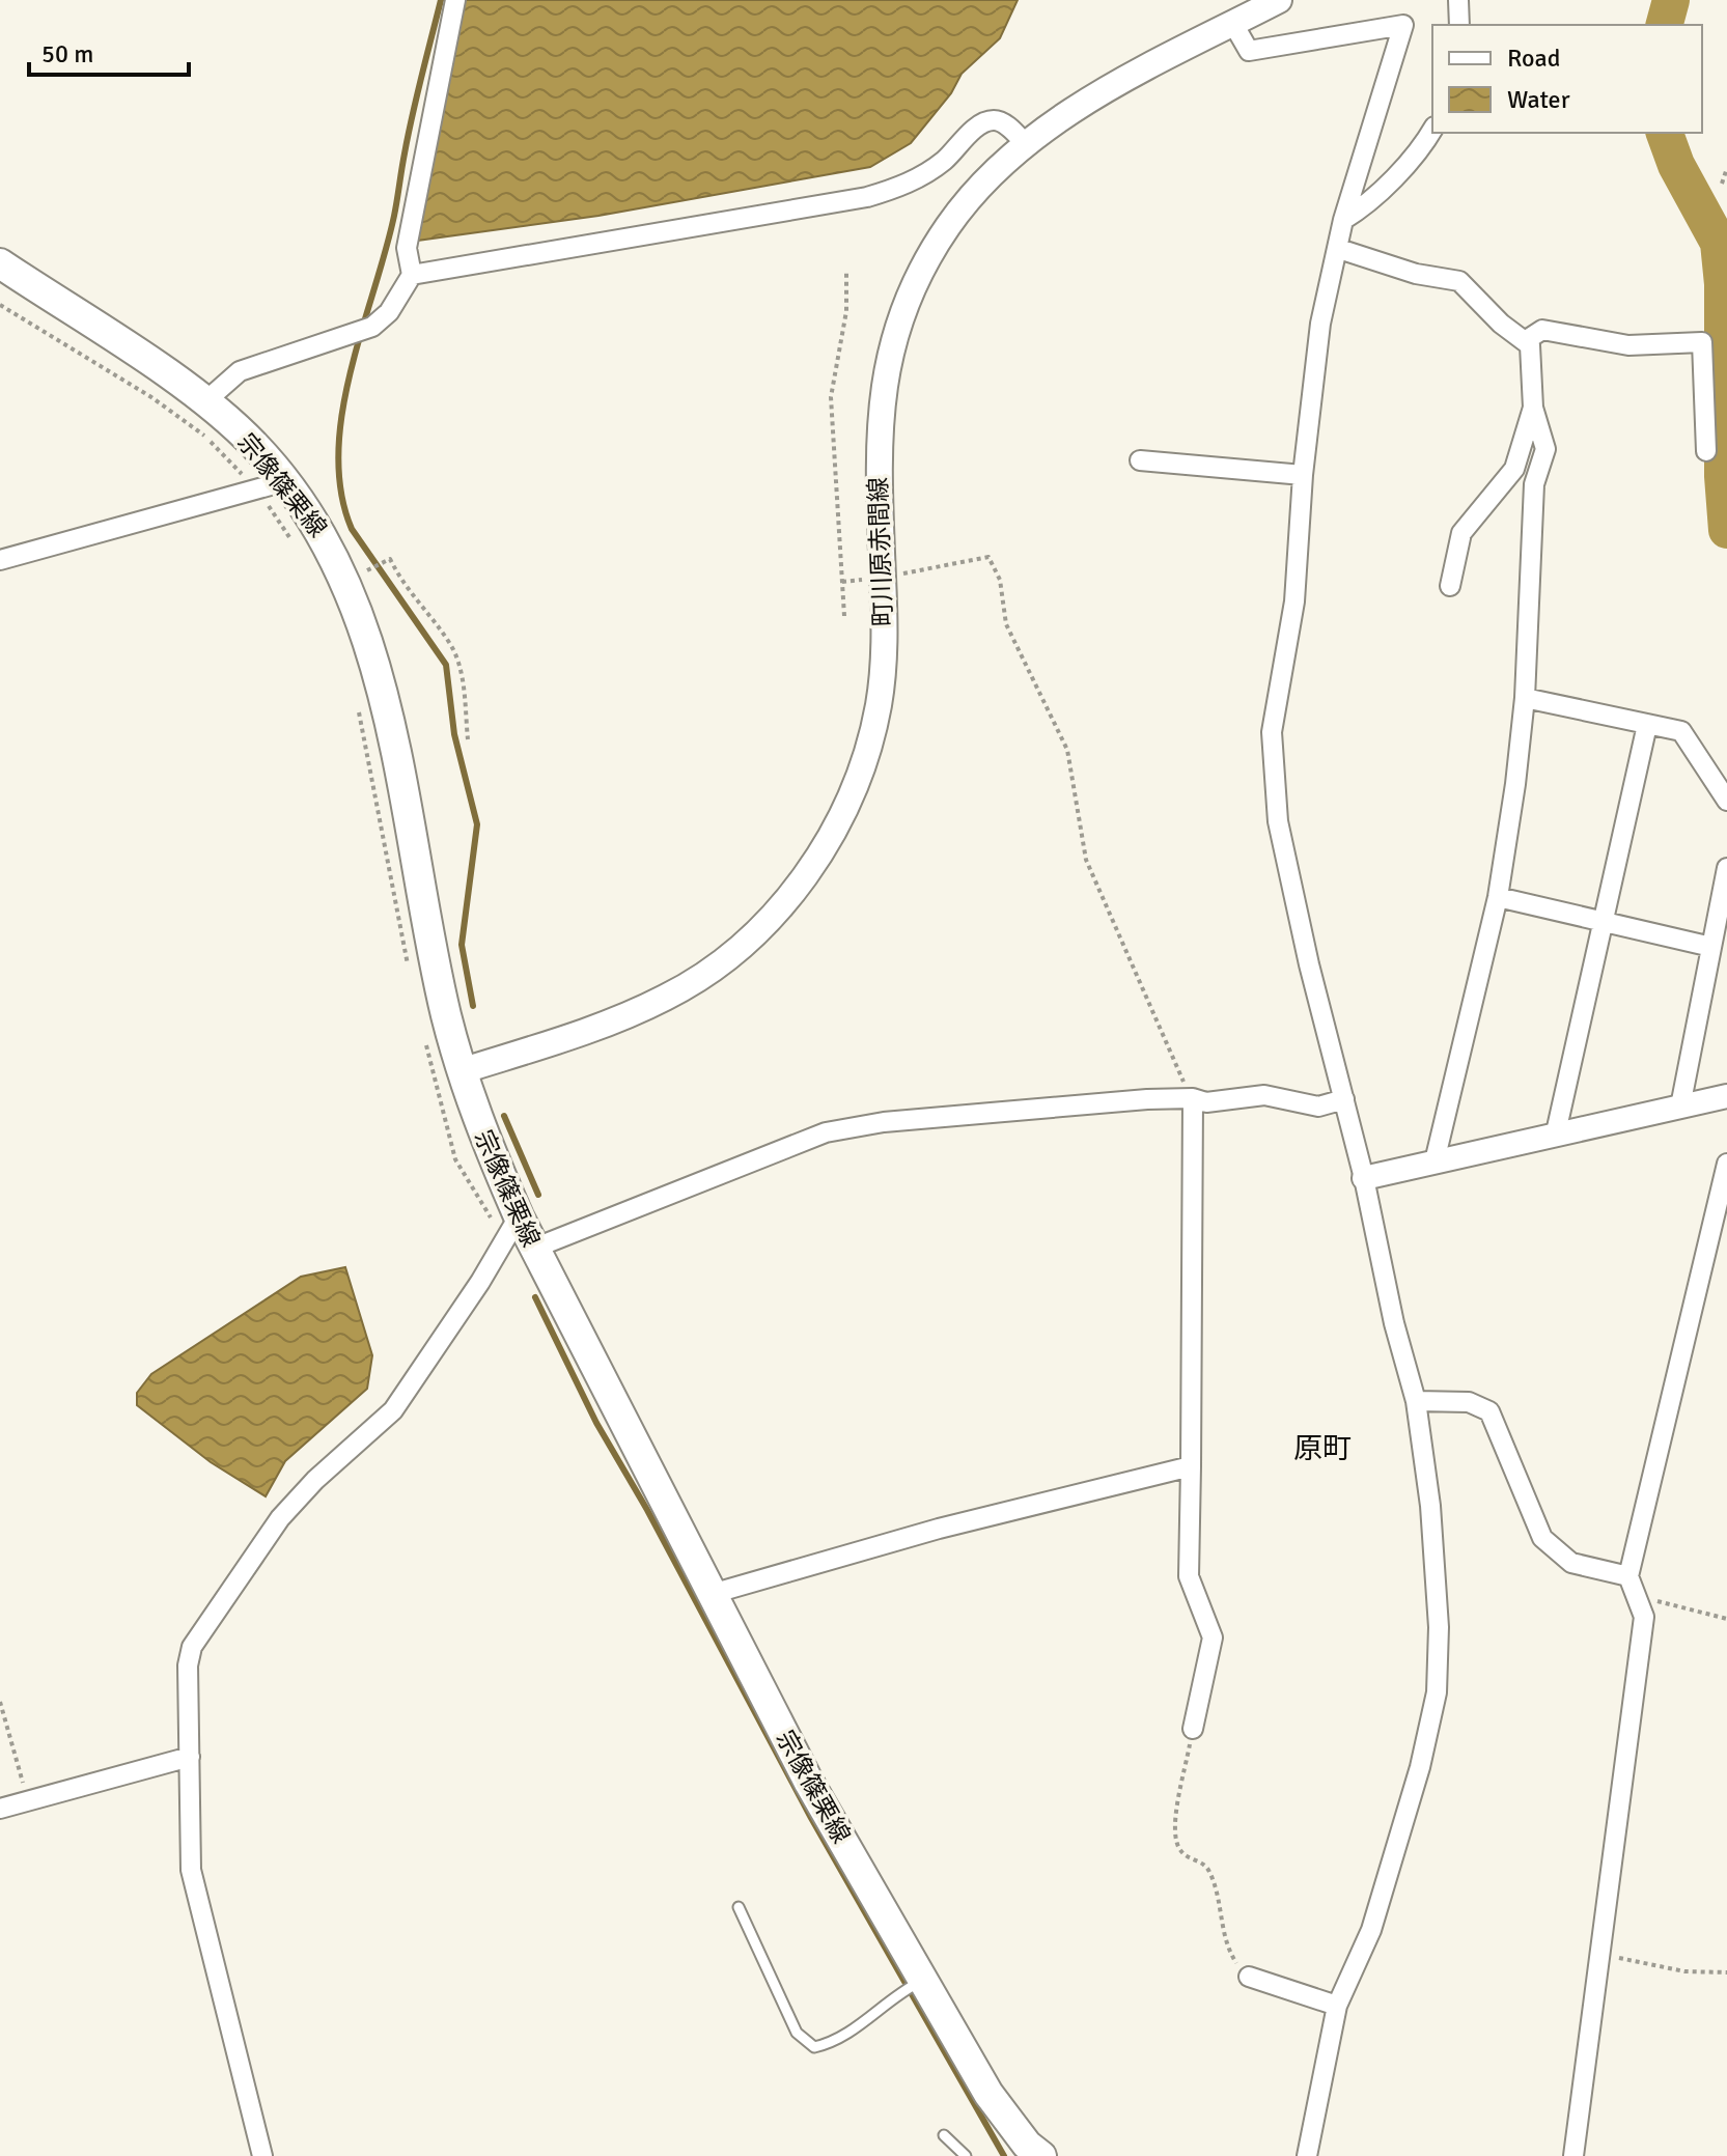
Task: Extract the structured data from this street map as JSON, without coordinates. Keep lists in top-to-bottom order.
{
  "streets": {
    "main road": ["宗像篠栗線", "町川原赤間線"]
  },
  "crossings": [
    ["宗像篠栗線", "町川原赤間線"]
  ],
  "districts": ["原町"],
  "legend": ["Road", "Water"],
  "scale_bar": "50 m"
}
